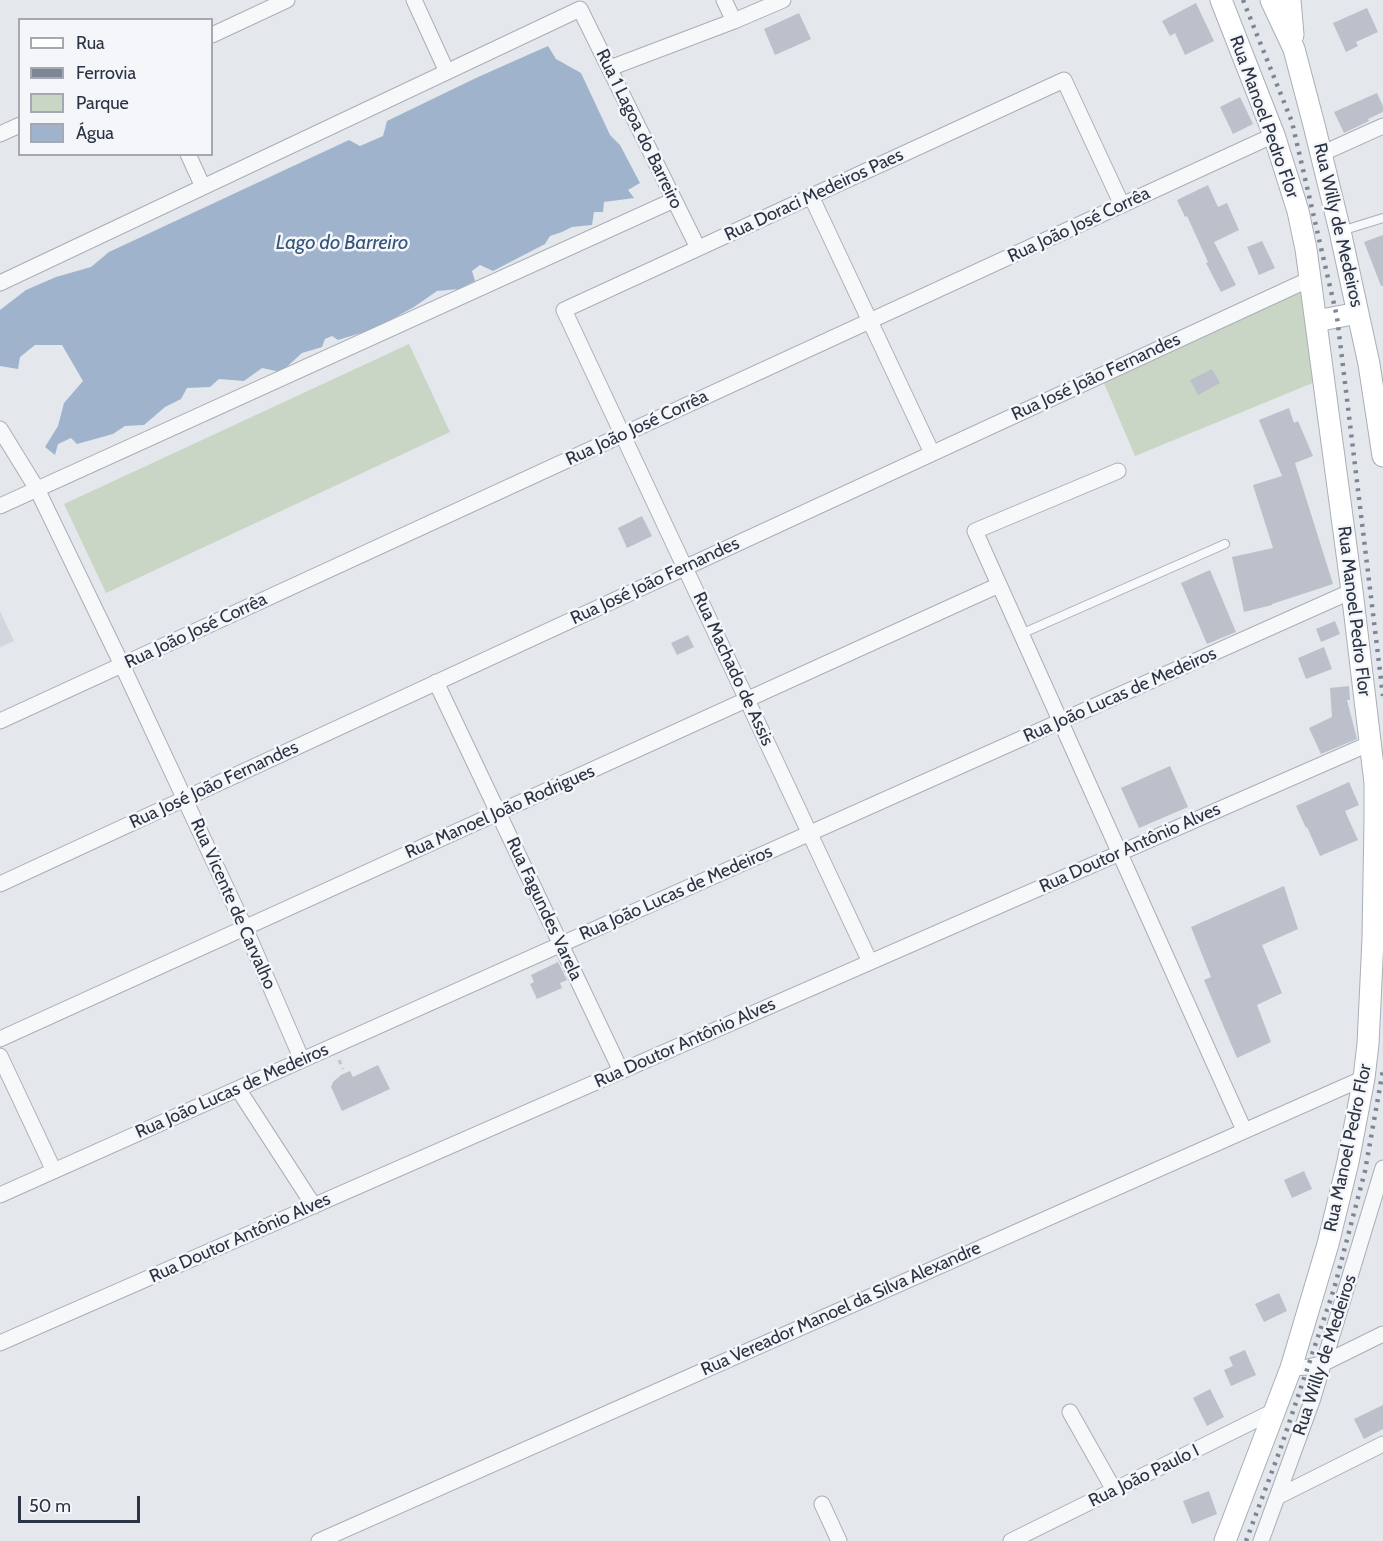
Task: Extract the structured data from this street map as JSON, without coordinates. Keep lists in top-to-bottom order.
{
  "streets": {
    "main road": ["Rua Manoel Pedro Flor", "Rua Willy de Medeiros"],
    "street": [
      "Rua 1 Lagoa do Barreiro",
      "Rua Doraci Medeiros Paes",
      "Rua João José Corrêa",
      "Rua José João Fernandes",
      "Rua Machado de Assis",
      "Rua João Lucas de Medeiros",
      "Rua Manoel João Rodrigues",
      "Rua Doutor Antônio Alves",
      "Rua Vicente de Carvalho",
      "Rua Fagundes Varela",
      "Rua Vereador Manoel da Silva Alexandre",
      "Rua João Paulo I"
    ]
  },
  "crossings": [
    ["Rua Manoel Pedro Flor", "Rua João José Corrêa"],
    ["Rua Manoel Pedro Flor", "Rua José João Fernandes"],
    ["Rua Manoel Pedro Flor", "Rua João Lucas de Medeiros"],
    ["Rua Manoel Pedro Flor", "Rua Doutor Antônio Alves"],
    ["Rua Manoel Pedro Flor", "Rua Vereador Manoel da Silva Alexandre"],
    ["Rua Manoel Pedro Flor", "Rua João Paulo I"],
    ["Rua 1 Lagoa do Barreiro", "Rua Doraci Medeiros Paes"],
    ["Rua Doraci Medeiros Paes", "Rua João José Corrêa"],
    ["Rua Doraci Medeiros Paes", "Rua Machado de Assis"],
    ["Rua João José Corrêa", "Rua Machado de Assis"],
    ["Rua João José Corrêa", "Rua Vicente de Carvalho"],
    ["Rua José João Fernandes", "Rua Machado de Assis"],
    ["Rua José João Fernandes", "Rua Vicente de Carvalho"],
    ["Rua José João Fernandes", "Rua Fagundes Varela"],
    ["Rua Machado de Assis", "Rua João Lucas de Medeiros"],
    ["Rua Machado de Assis", "Rua Manoel João Rodrigues"],
    ["Rua Machado de Assis", "Rua Doutor Antônio Alves"],
    ["Rua João Lucas de Medeiros", "Rua Vicente de Carvalho"],
    ["Rua João Lucas de Medeiros", "Rua Fagundes Varela"],
    ["Rua Manoel João Rodrigues", "Rua Vicente de Carvalho"],
    ["Rua Manoel João Rodrigues", "Rua Fagundes Varela"],
    ["Rua Doutor Antônio Alves", "Rua Fagundes Varela"]
  ],
  "water": ["Lago do Barreiro"],
  "legend": [
    "Rua",
    "Ferrovia",
    "Parque",
    "Água"
  ],
  "scale_bar": "50 m"
}
